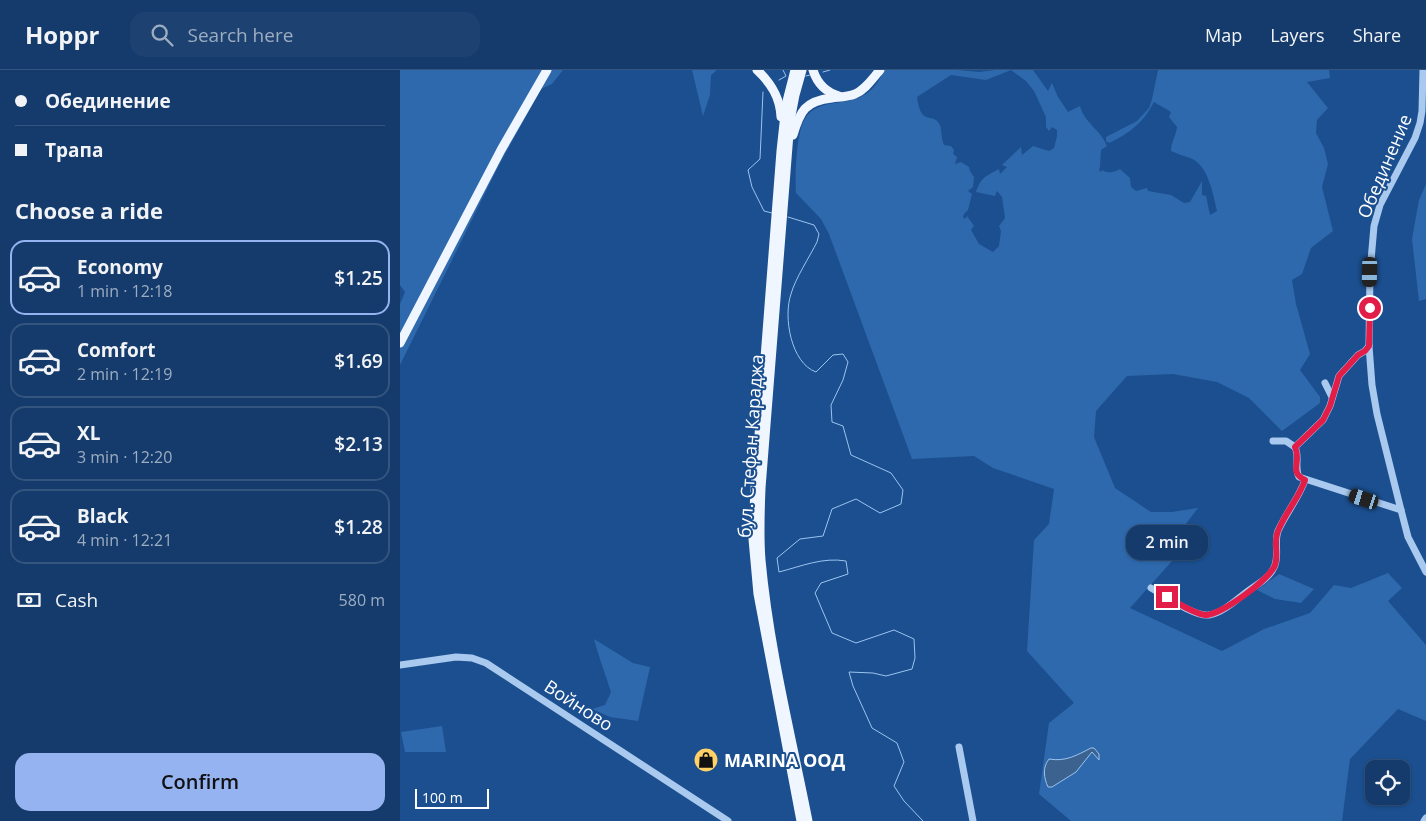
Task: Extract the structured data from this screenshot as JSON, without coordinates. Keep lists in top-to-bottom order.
{
  "streets": {
    "main road": ["бул. Стефан Караджа"],
    "street": ["Обединение", "Войново"]
  },
  "places": {
    "shop": ["MARINA ООД"]
  },
  "scale_bar": "100 m",
  "page": {
    "header": "Hoppr",
    "search": "Search here",
    "nav": ["Map", "Layers", "Share"],
    "banner": ["Обединение", "Трапа"],
    "heading": "Choose a ride",
    "list": [
      {
        "name": "Economy",
        "note": "1 min · 12:18",
        "value": "$1.25"
      },
      {
        "name": "Comfort",
        "note": "2 min · 12:19",
        "value": "$1.69"
      },
      {
        "name": "XL",
        "note": "3 min · 12:20",
        "value": "$2.13"
      },
      {
        "name": "Black",
        "note": "4 min · 12:21",
        "value": "$1.28"
      }
    ],
    "bubble": "2 min",
    "pay": ["Cash", "580 m"],
    "buttons": "Confirm",
    "scale": "100 m"
  }
}
